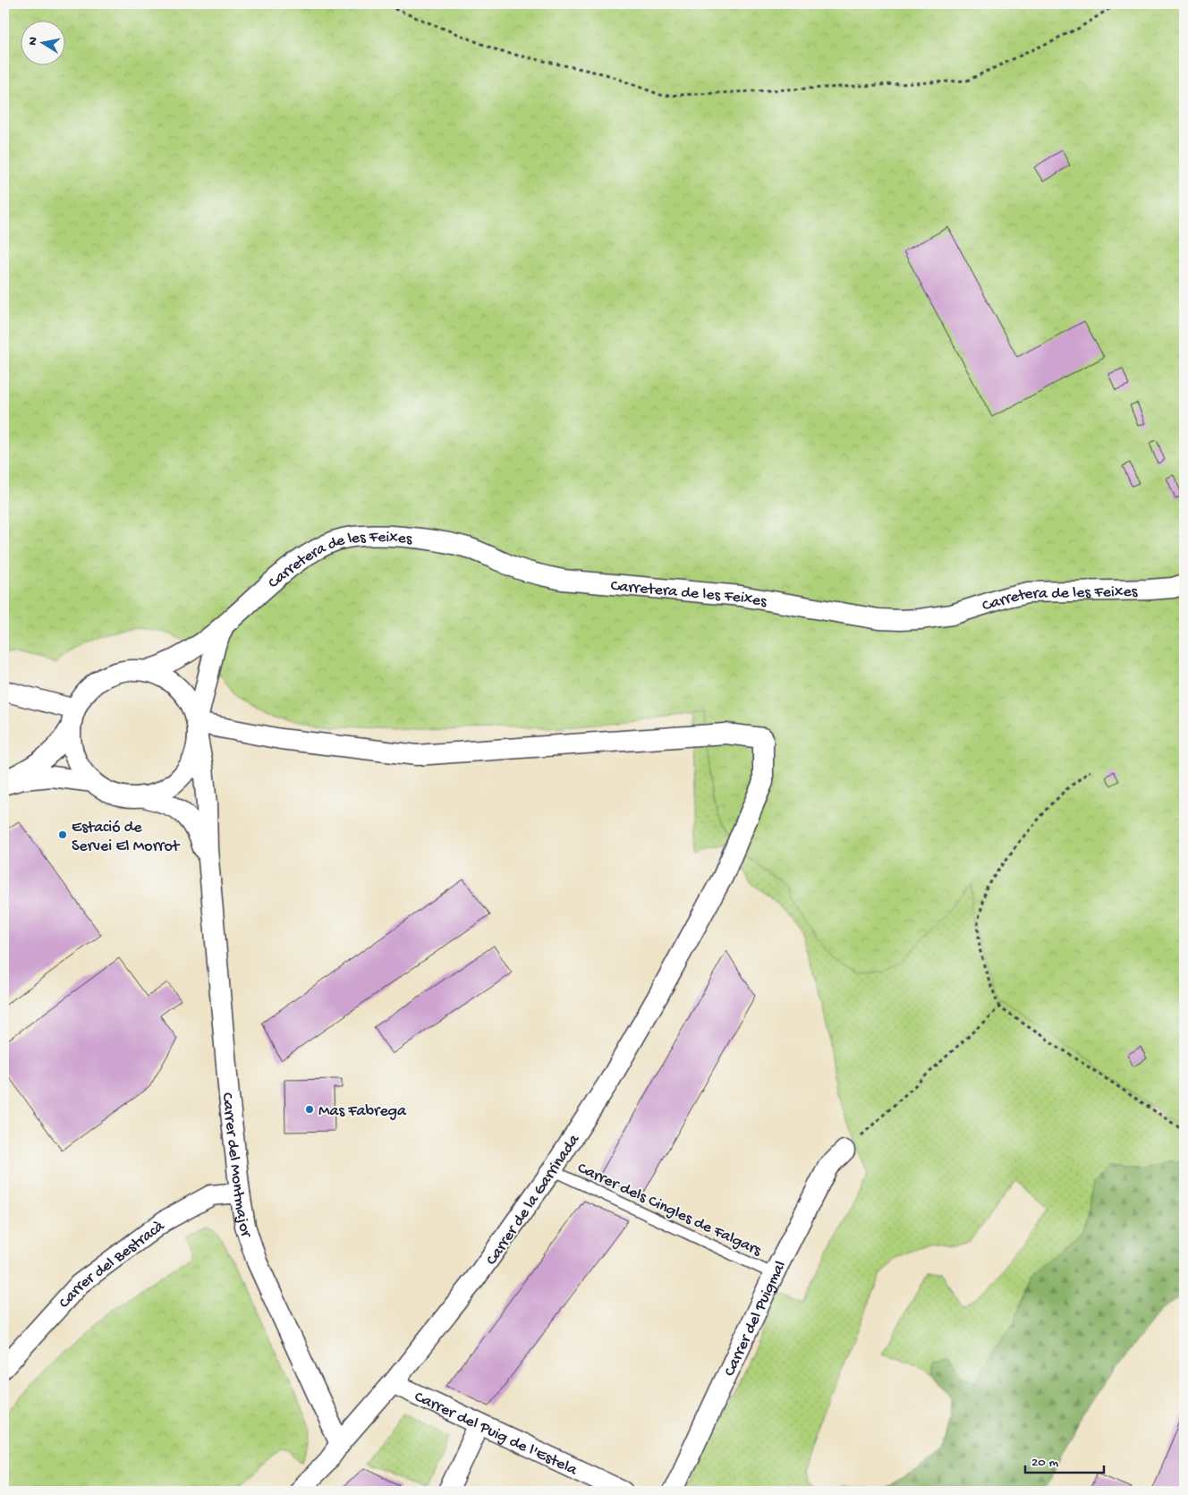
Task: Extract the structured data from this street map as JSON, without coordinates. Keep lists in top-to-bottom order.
{
  "streets": {
    "street": [
      "Carretera de les Feixes",
      "Carrer del Montmajor",
      "Carrer de la Garrinada",
      "Carrer del Bestracà",
      "Carrer del Puigmal",
      "Carrer del Puig de l'Estela"
    ],
    "lane": ["Carrer dels Cingles de Falgars"]
  },
  "crossings": [
    ["Carretera de les Feixes", "Carrer del Montmajor"],
    ["Carretera de les Feixes", "Carrer de la Garrinada"],
    ["Carrer del Montmajor", "Carrer de la Garrinada"],
    ["Carrer del Montmajor", "Carrer del Bestracà"],
    ["Carrer de la Garrinada", "Carrer dels Cingles de Falgars"],
    ["Carrer de la Garrinada", "Carrer del Puig de l'Estela"],
    ["Carrer dels Cingles de Falgars", "Carrer del Puigmal"]
  ],
  "places": ["Estació de Servei El Morrot", "Mas Fabrega"],
  "scale_bar": "20 m",
  "north": "left"
}
